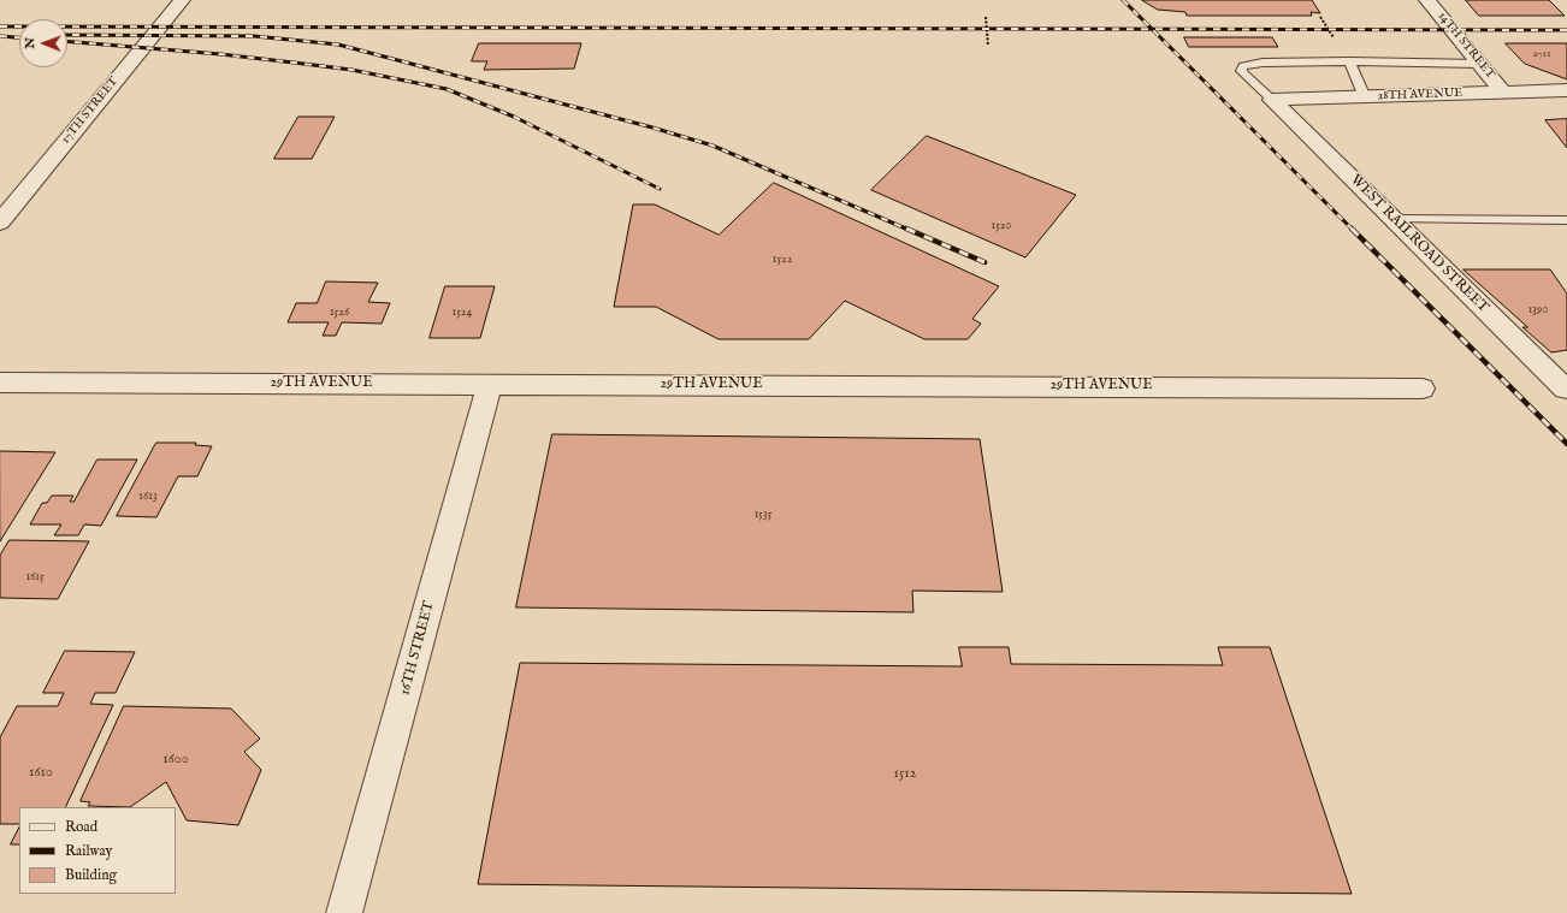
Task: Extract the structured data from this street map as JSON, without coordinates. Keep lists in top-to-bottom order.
{
  "streets": {
    "street": [
      "14TH STREET",
      "28TH AVENUE",
      "17TH STREET",
      "WEST RAILROAD STREET",
      "29TH AVENUE",
      "16TH STREET"
    ]
  },
  "crossings": [
    ["14TH STREET", "28TH AVENUE"],
    ["28TH AVENUE", "WEST RAILROAD STREET"],
    ["29TH AVENUE", "16TH STREET"]
  ],
  "house_numbers": [
    "2711",
    "1520",
    "1522",
    "1390",
    "1526",
    "1524",
    "1613",
    "1535",
    "1615",
    "1600",
    "1610",
    "1512"
  ],
  "legend": ["Road", "Railway", "Building"],
  "north": "left"
}
